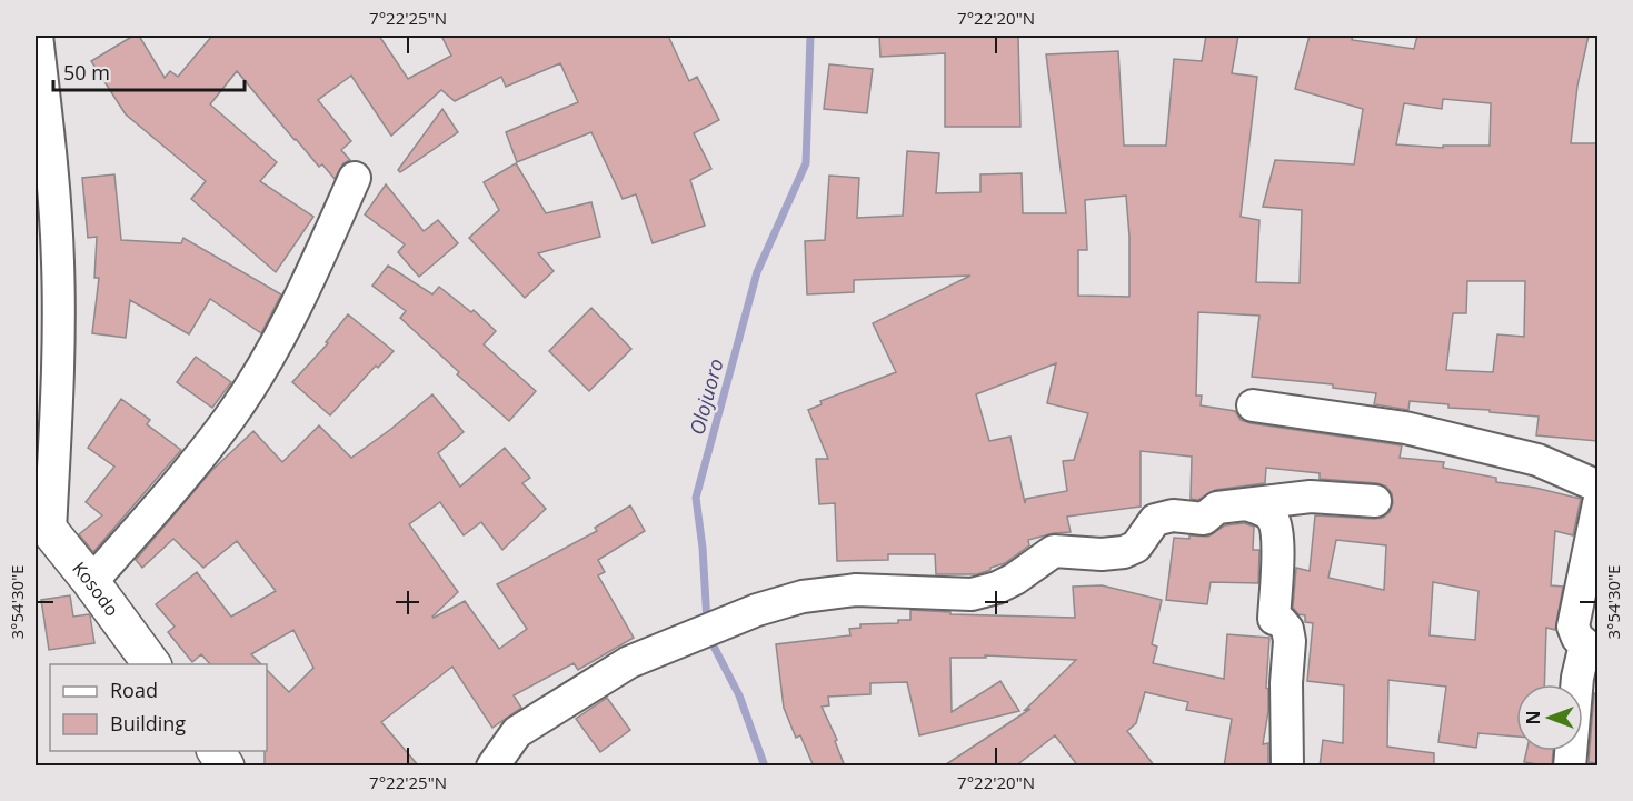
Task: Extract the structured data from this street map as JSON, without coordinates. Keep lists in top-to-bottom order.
{
  "streets": {
    "main road": ["Kosodo"]
  },
  "water": ["Olojuoro"],
  "legend": ["Road", "Building"],
  "scale_bar": "50 m",
  "north": "left",
  "coordinates": ["7°22'25\"N", "7°22'20\"N", "3°54'30\"E"]
}
